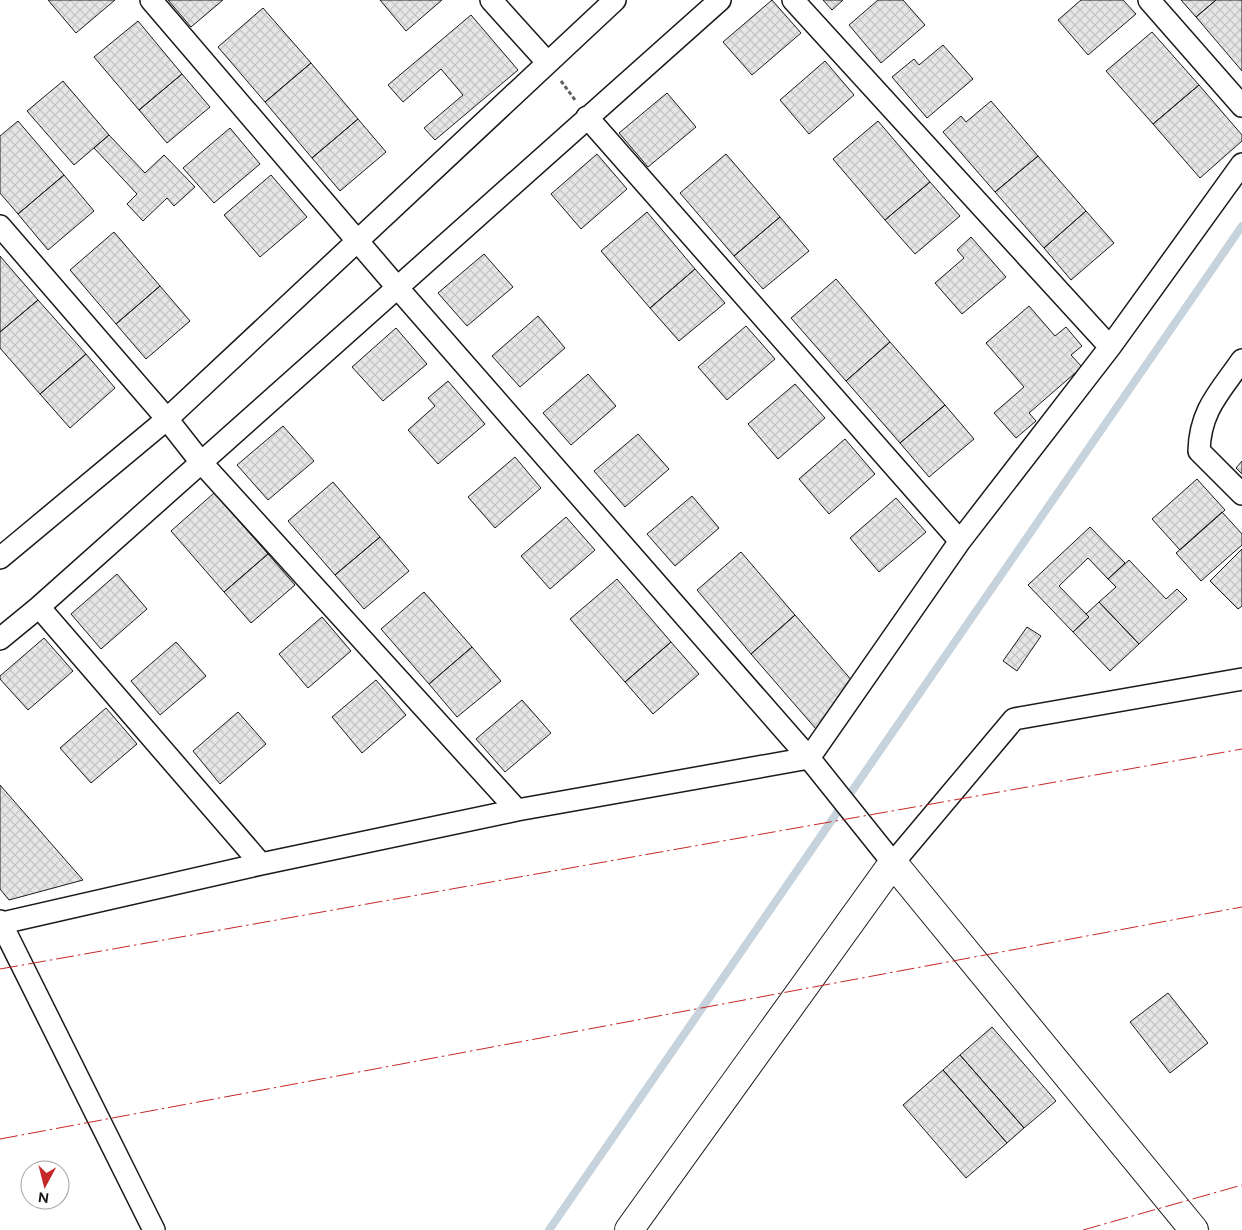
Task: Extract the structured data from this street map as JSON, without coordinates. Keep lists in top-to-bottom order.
{
  "north": "bottom"
}
